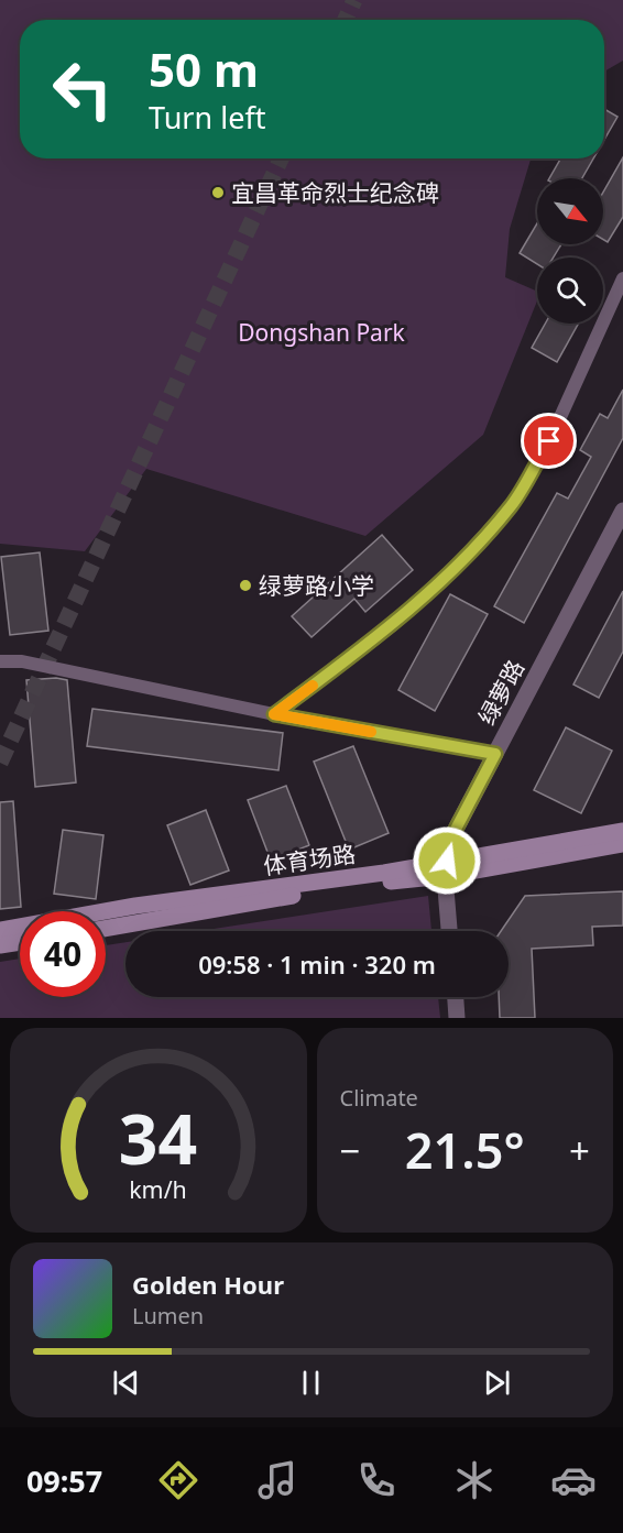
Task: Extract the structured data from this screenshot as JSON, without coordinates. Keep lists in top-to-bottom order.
{
  "streets": {
    "main road": ["体育场路"],
    "street": ["绿萝路"]
  },
  "crossings": [
    ["绿萝路", "体育场路"]
  ],
  "parks": ["Dongshan Park"],
  "places": ["宜昌革命烈士纪念碑", "绿萝路小学"],
  "north": "bottom right",
  "page": {
    "turn": ["50 m", "Turn left"],
    "limit": "40",
    "trip": "09:58 · 1 min · 320 m",
    "tile": "Climate",
    "heat": ["−", "21.5°", "+"],
    "song": ["Golden Hour", "Lumen"],
    "tabs": "09:57",
    "gauge": ["34", "km/h"]
  }
}
